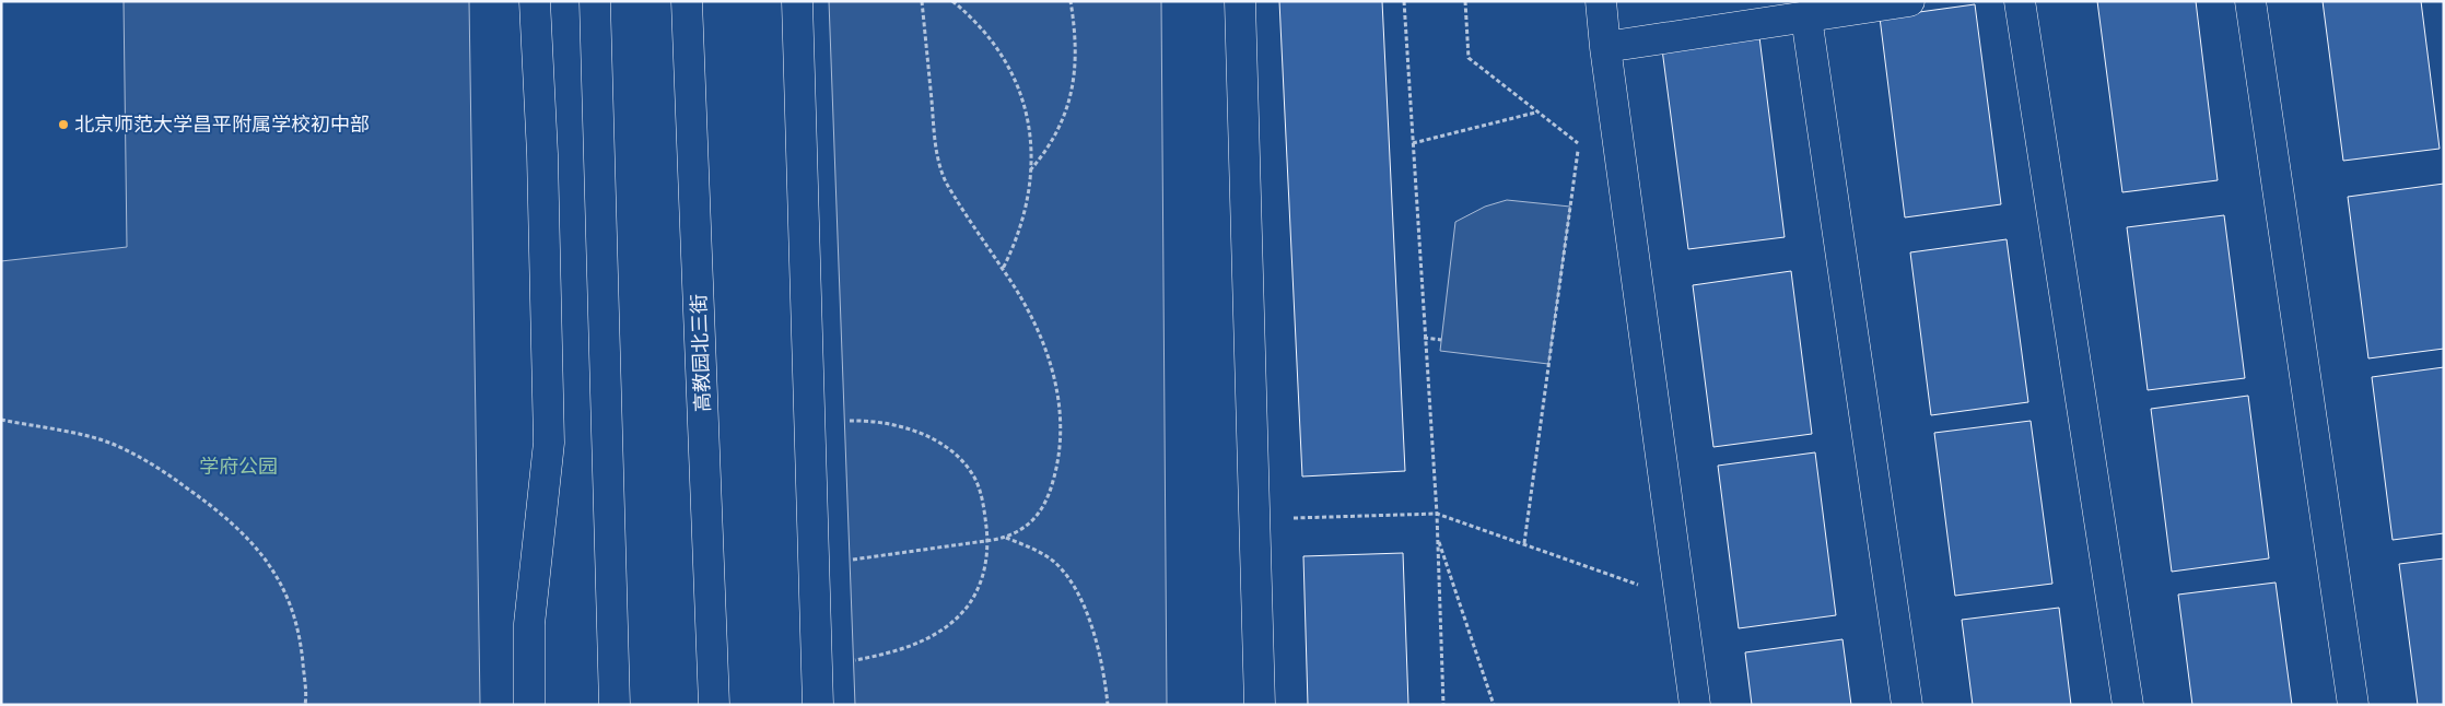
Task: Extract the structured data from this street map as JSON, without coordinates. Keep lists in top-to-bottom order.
{
  "streets": {
    "street": ["高教园北三街"]
  },
  "parks": ["学府公园"],
  "places": ["北京师范大学昌平附属学校初中部"]
}
